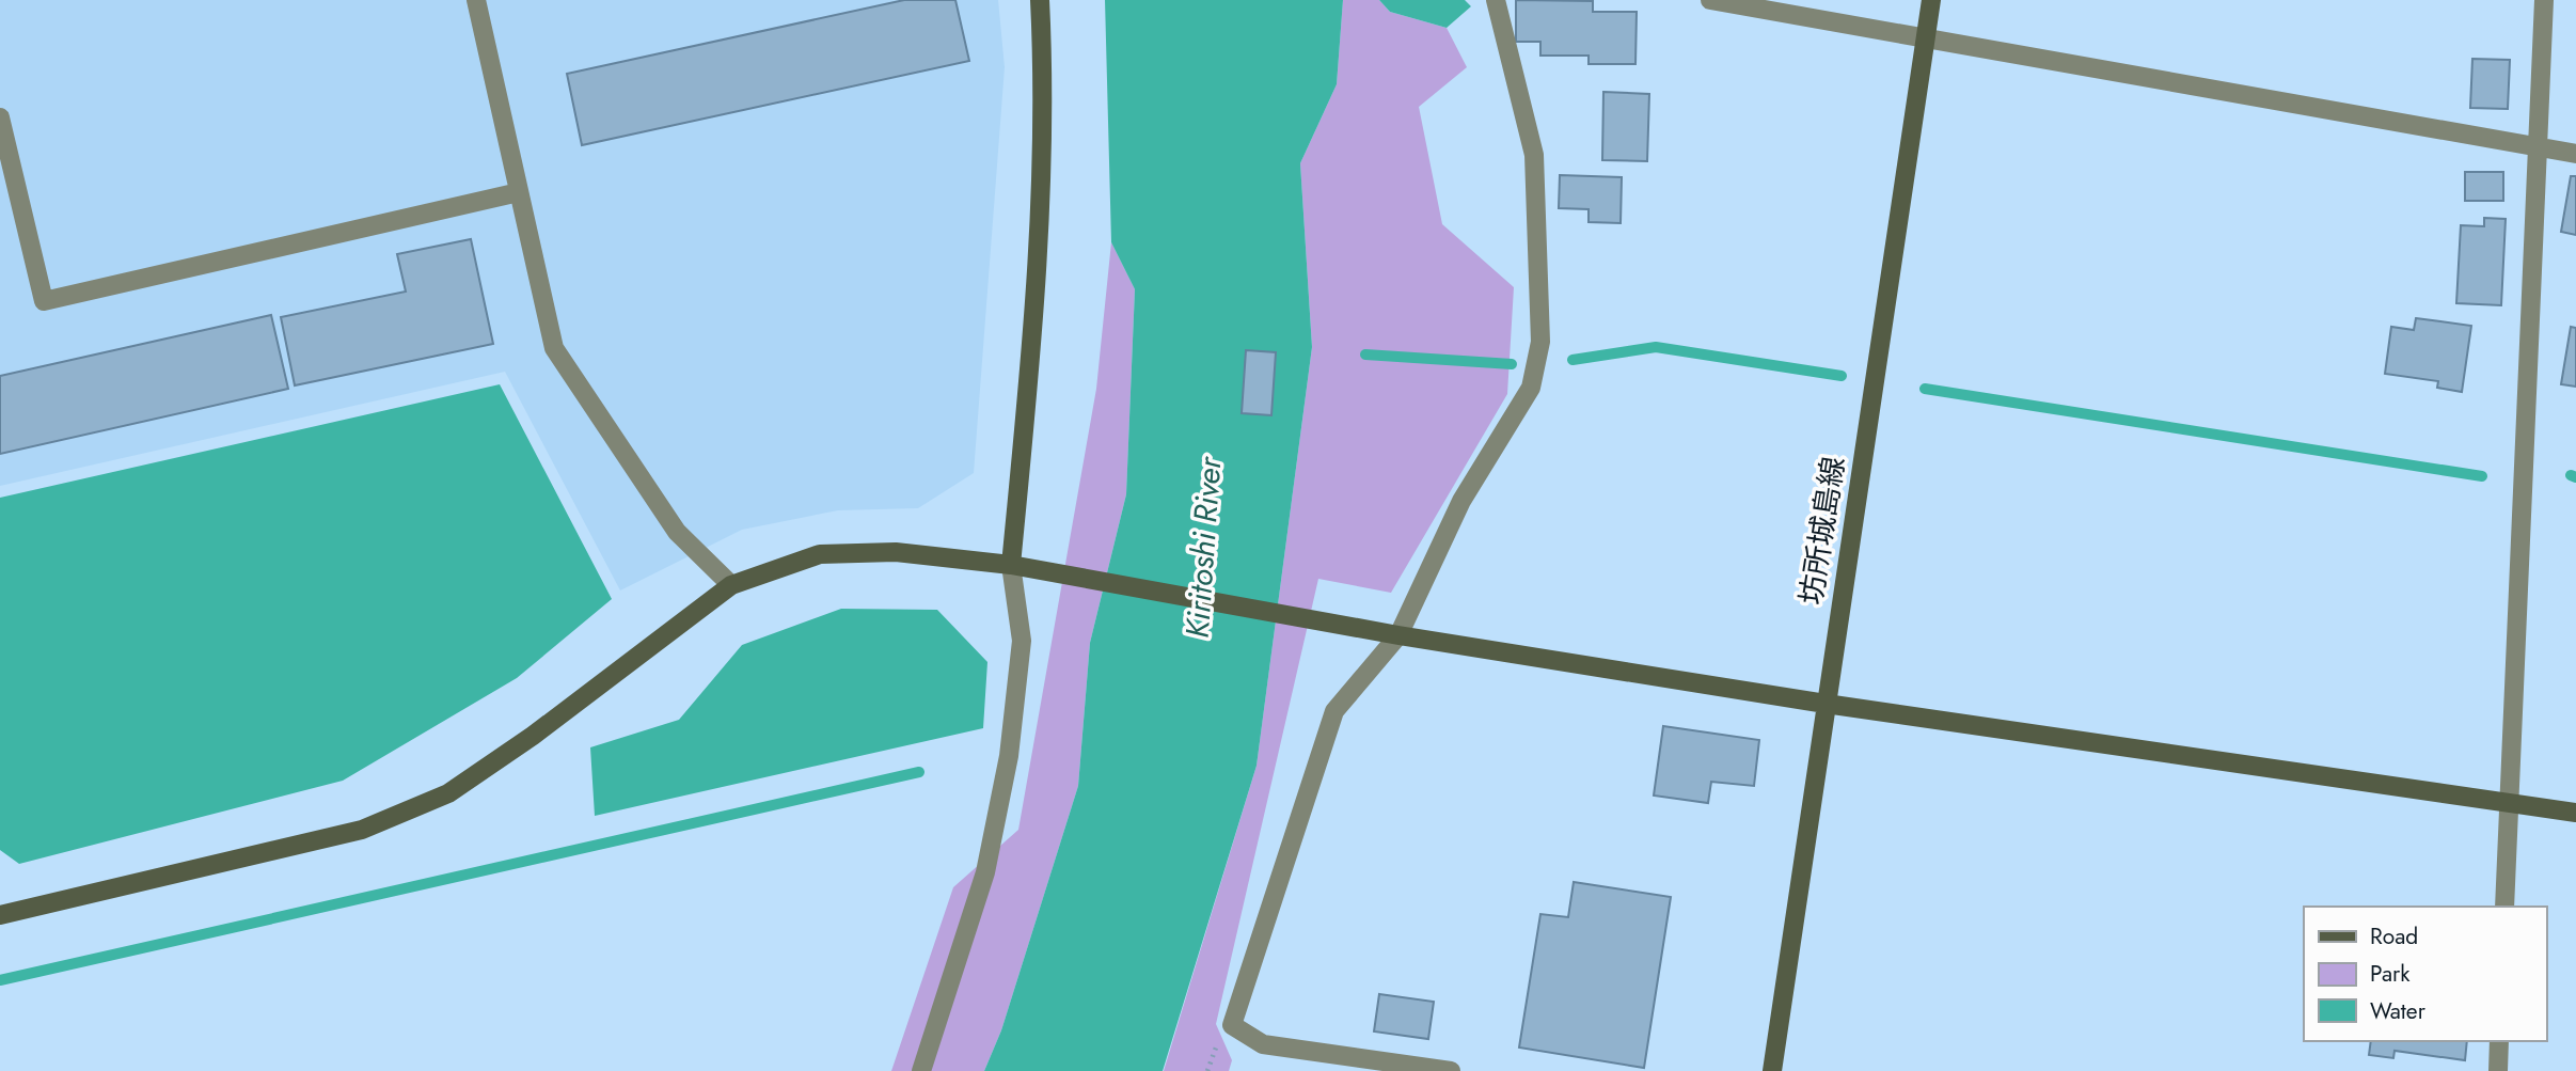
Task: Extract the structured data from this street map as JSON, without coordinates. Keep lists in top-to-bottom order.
{
  "streets": {
    "street": ["坊所城島線"]
  },
  "water": ["Kiritoshi River"],
  "legend": ["Road", "Park", "Water"]
}
